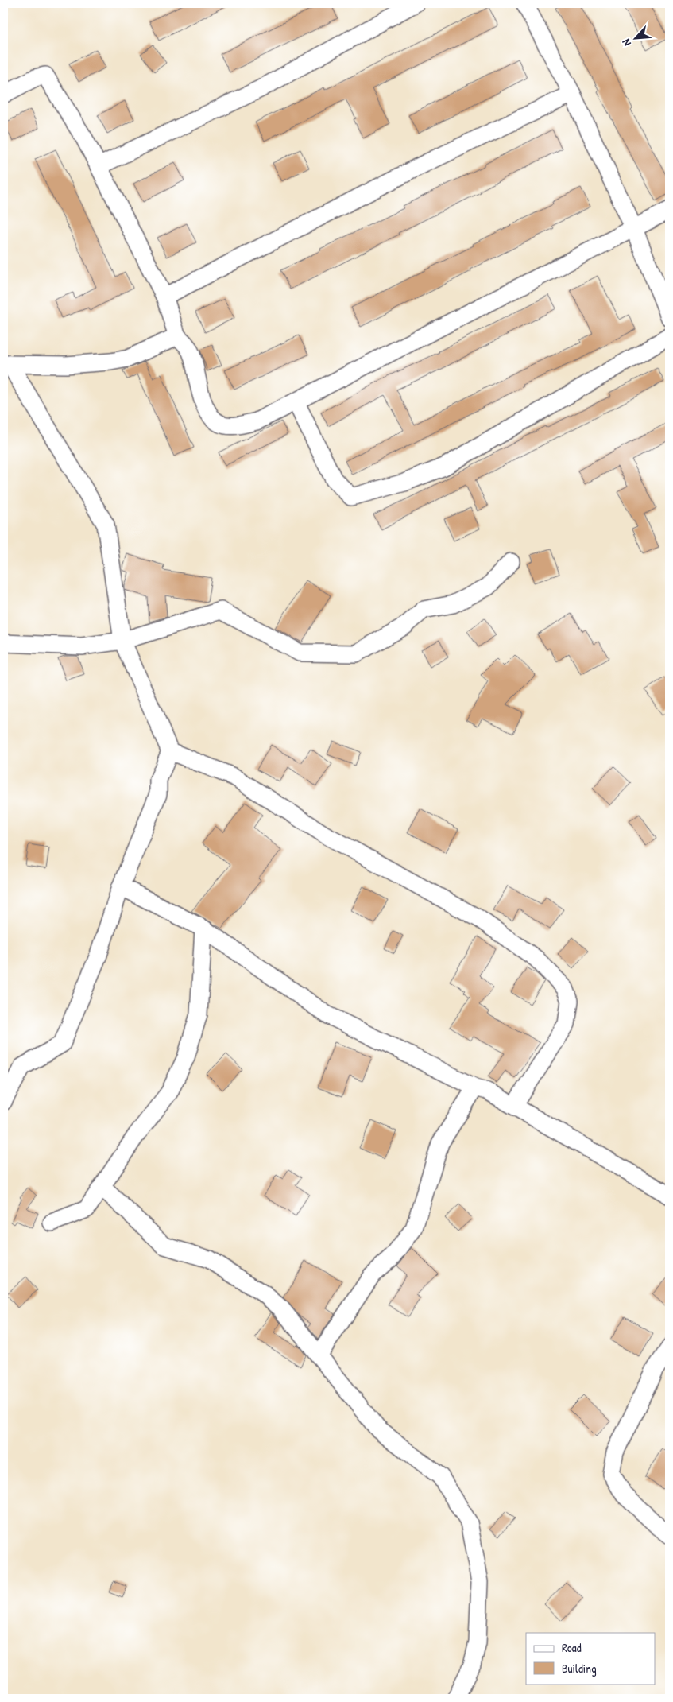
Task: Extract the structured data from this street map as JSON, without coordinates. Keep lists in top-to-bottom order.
{
  "legend": ["Road", "Building"],
  "north": "bottom left"
}
